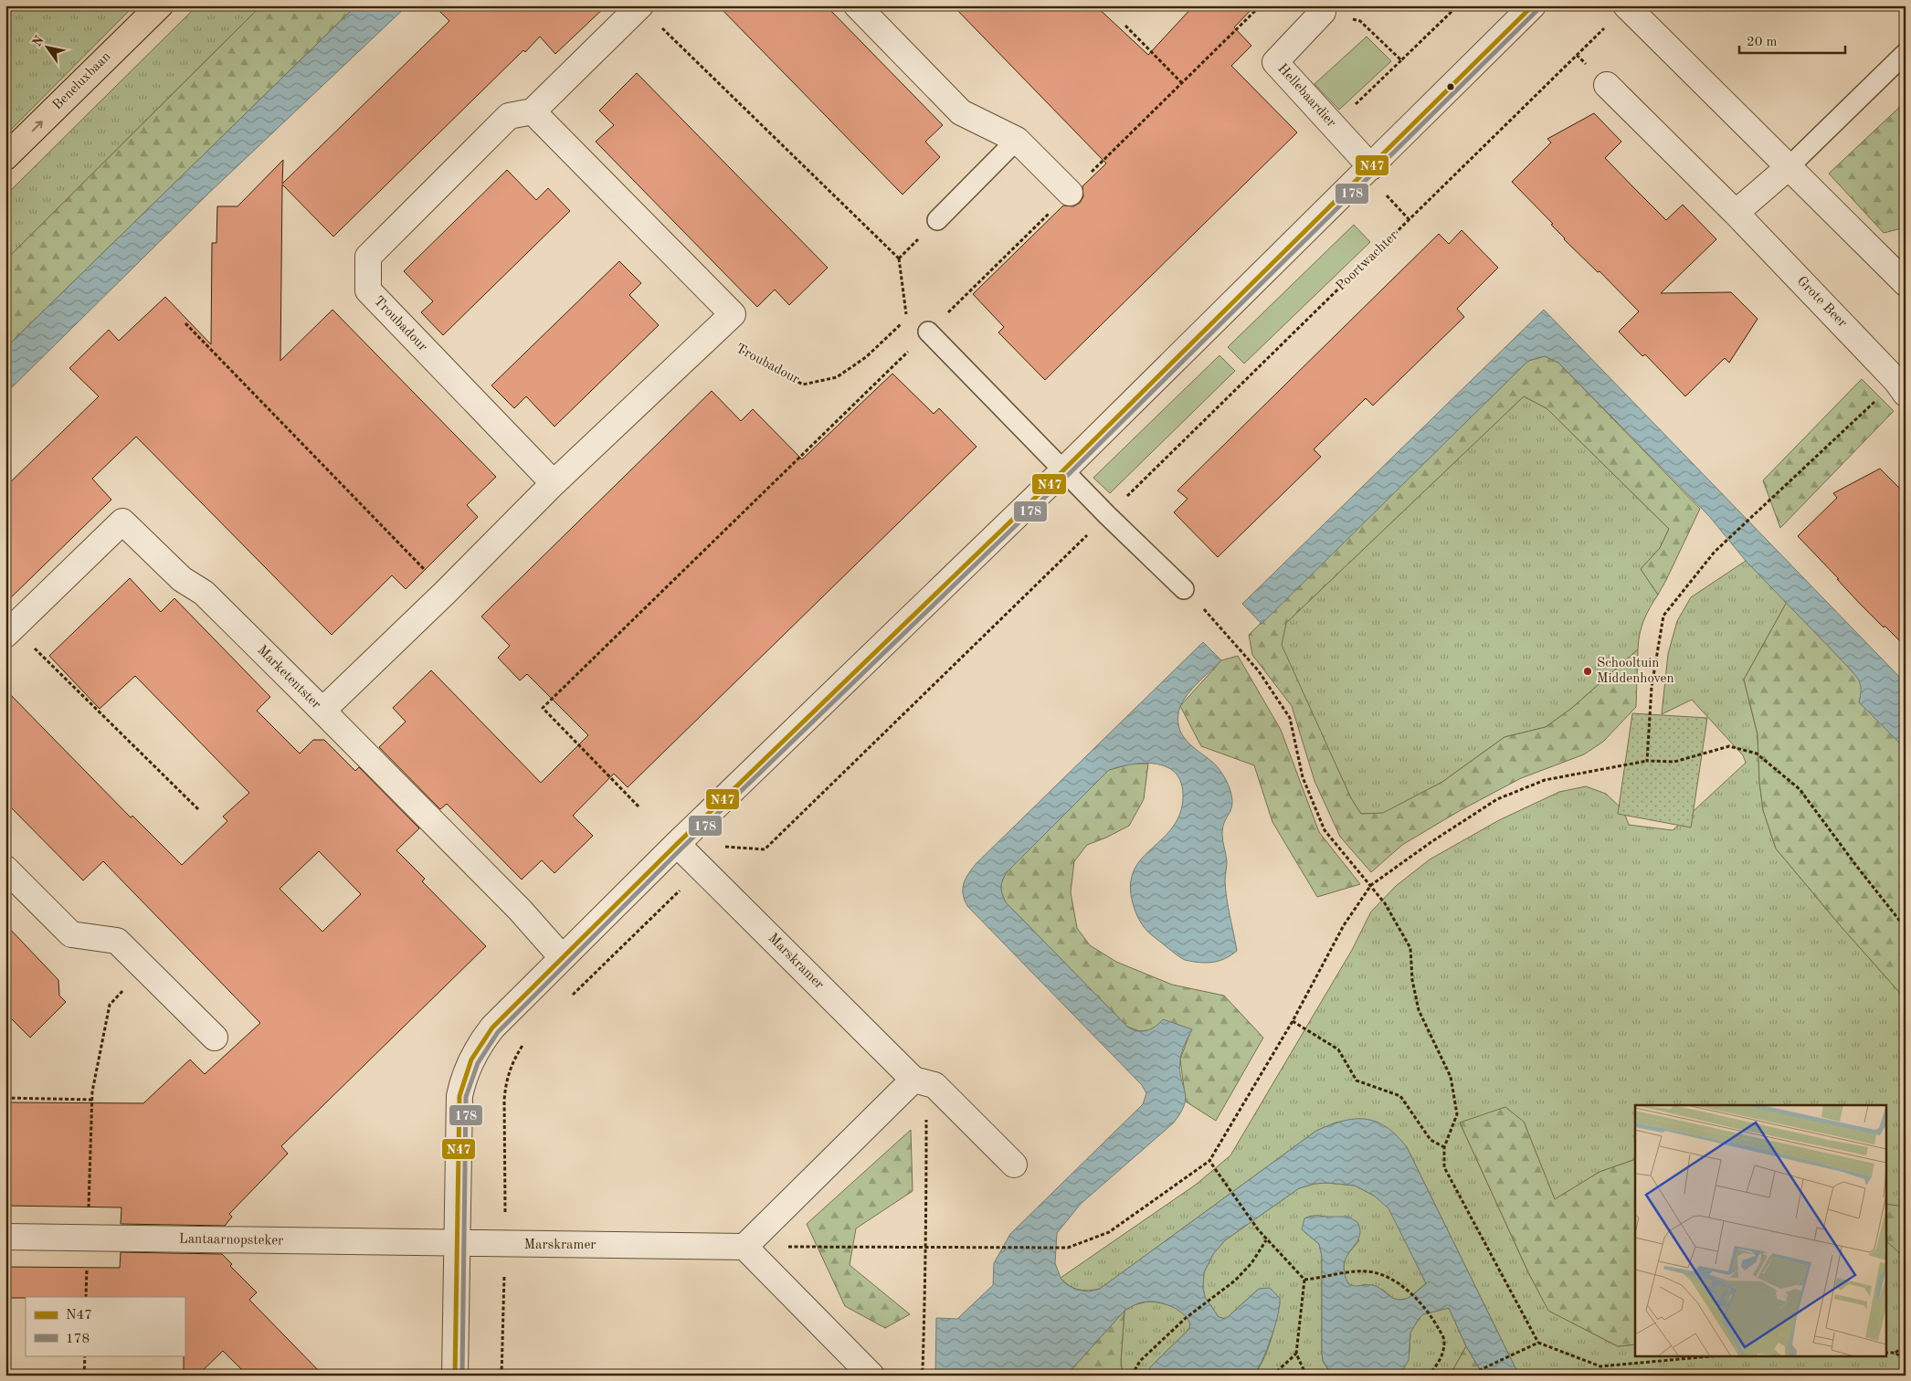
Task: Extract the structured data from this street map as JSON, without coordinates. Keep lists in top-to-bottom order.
{
  "streets": {
    "main road": ["Beneluxbaan"],
    "street": [
      "Hellebaardier",
      "Grote Beer",
      "Troubadour",
      "Marketentster",
      "Marskramer",
      "Lantaarnopsteker"
    ],
    "path": ["Poortwachter"]
  },
  "crossings": [
    ["Marskramer", "Lantaarnopsteker"]
  ],
  "one_way": ["Beneluxbaan"],
  "places": ["Schooltuin Middenhoven"],
  "lines": ["transit line N47", "transit line 178"],
  "legend": ["N47", "178"],
  "scale_bar": "20 m",
  "north": "top left"
}
